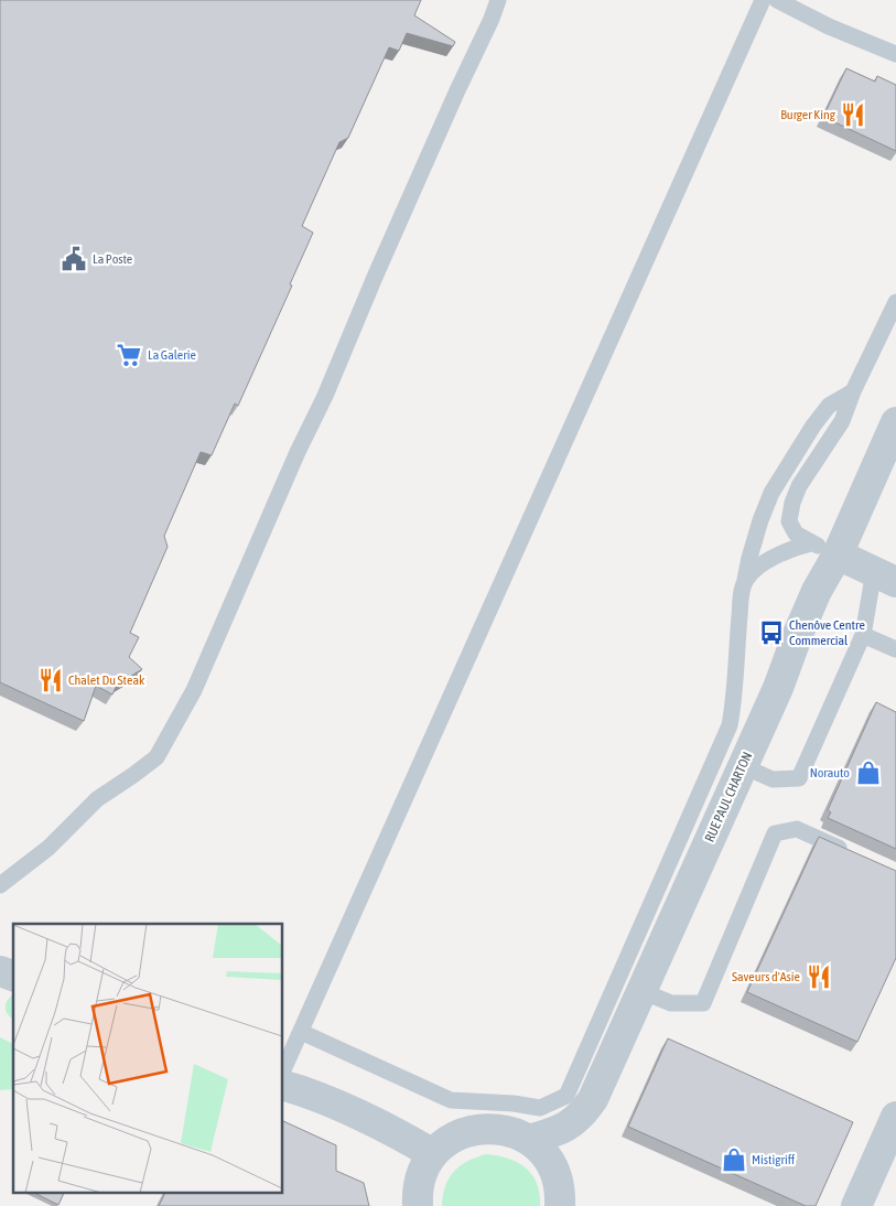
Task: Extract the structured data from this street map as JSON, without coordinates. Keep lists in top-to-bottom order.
{
  "streets": {
    "street": ["RUE PAUL CHARTON"]
  },
  "places": {
    "restaurant": ["Burger King", "Chalet Du Steak", "Saveurs d'Asie"],
    "public building": ["La Poste"],
    "supermarket": ["La Galerie"],
    "bus stop": ["Chenôve Centre Commercial"],
    "shop": ["Norauto", "Mistigriff"]
  }
}
